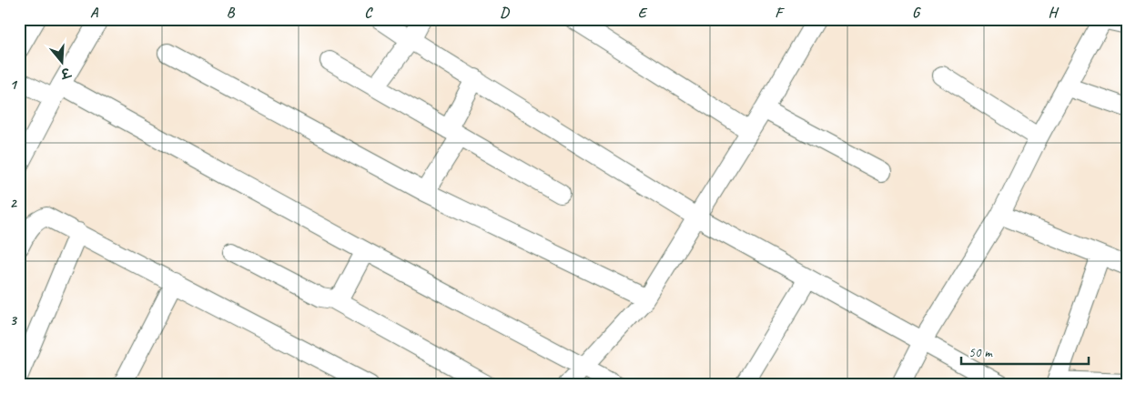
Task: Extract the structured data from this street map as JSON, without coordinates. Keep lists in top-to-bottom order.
{
  "scale_bar": "50 m",
  "north": "bottom",
  "grid": {
    "columns": [
      "A",
      "B",
      "C",
      "D",
      "E",
      "F",
      "G",
      "H"
    ],
    "rows": ["1", "2", "3"]
  }
}
